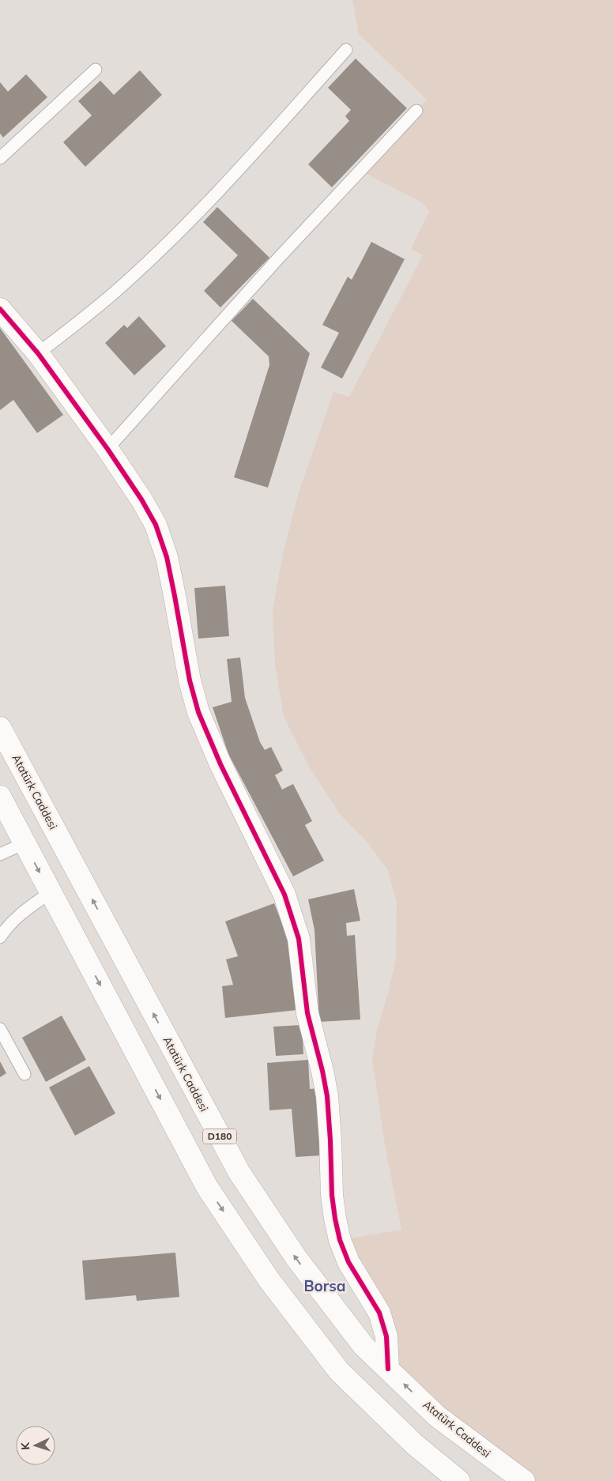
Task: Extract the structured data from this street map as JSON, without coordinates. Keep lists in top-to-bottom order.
{
  "streets": {
    "main road": ["Atatürk Caddesi", "D180"]
  },
  "districts": ["Borsa"],
  "north": "left"
}
